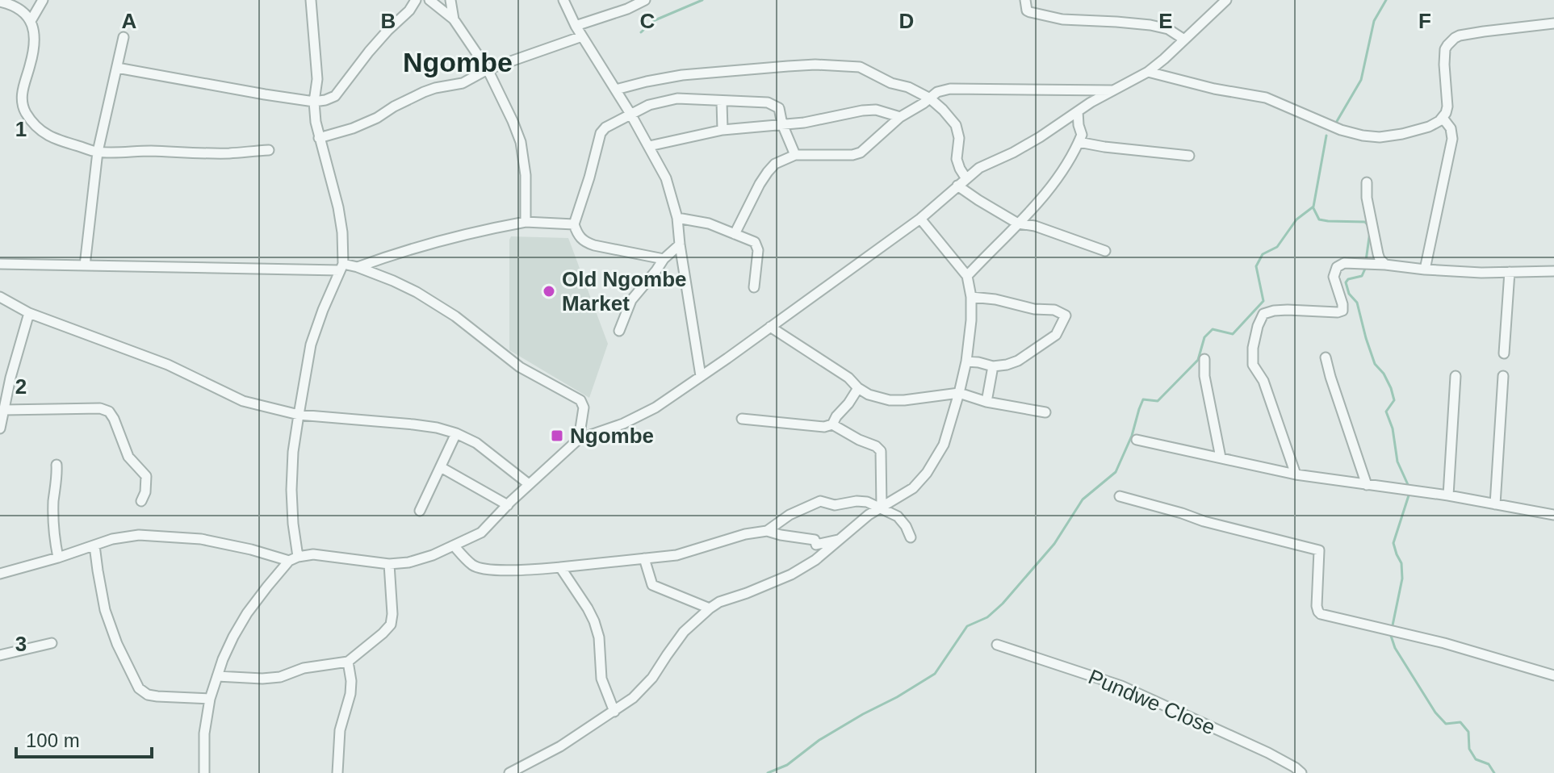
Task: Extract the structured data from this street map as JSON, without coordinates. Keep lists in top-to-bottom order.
{
  "streets": {
    "street": ["Pundwe Close"]
  },
  "districts": ["Ngombe"],
  "places": {
    "other": ["Old Ngombe Market"],
    "transit": ["Ngombe"]
  },
  "scale_bar": "100 m",
  "grid": {
    "columns": [
      "A",
      "B",
      "C",
      "D",
      "E",
      "F"
    ],
    "rows": ["1", "2", "3"]
  }
}
